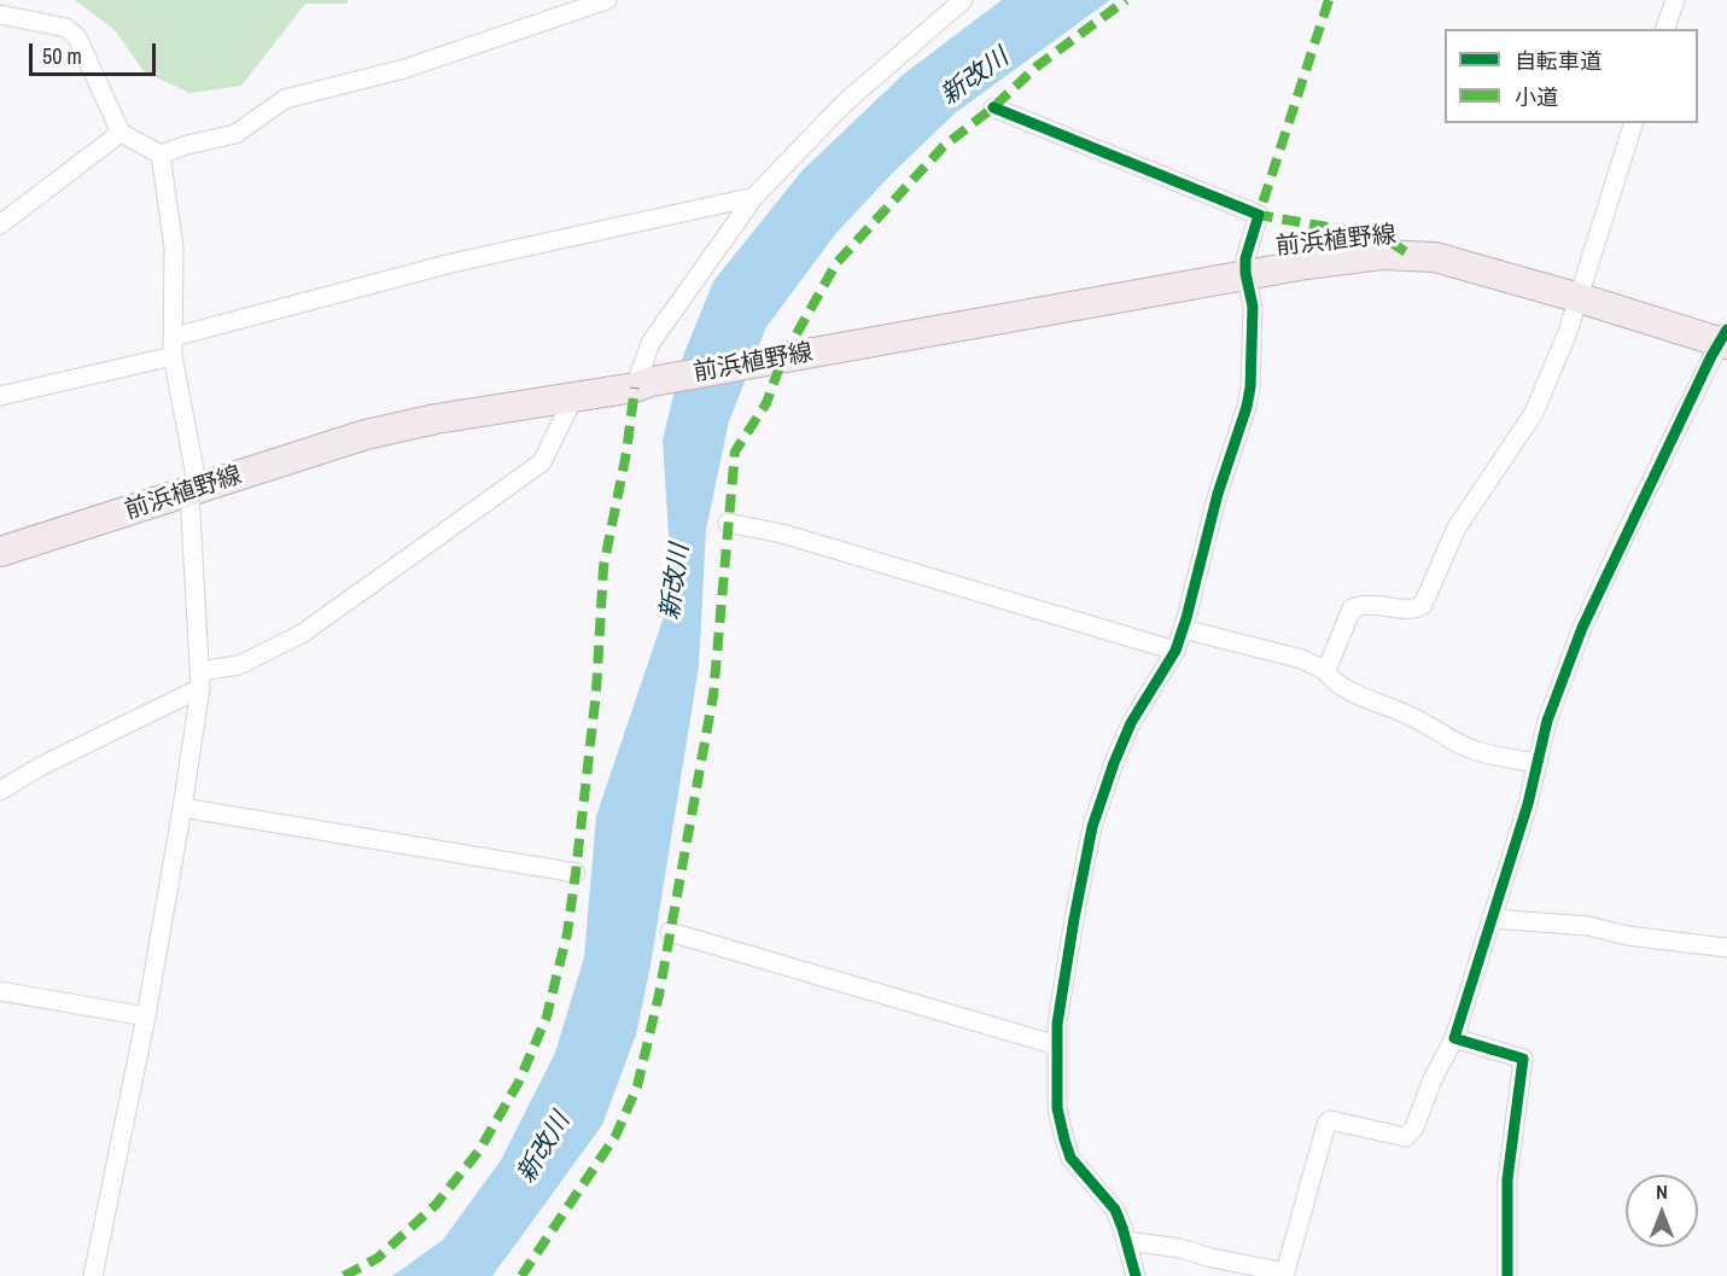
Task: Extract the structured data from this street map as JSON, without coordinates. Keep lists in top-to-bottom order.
{
  "streets": {
    "main road": ["前浜植野線"]
  },
  "water": ["新改川"],
  "legend": ["自転車道", "小道"],
  "scale_bar": "50 m",
  "north": "top"
}
